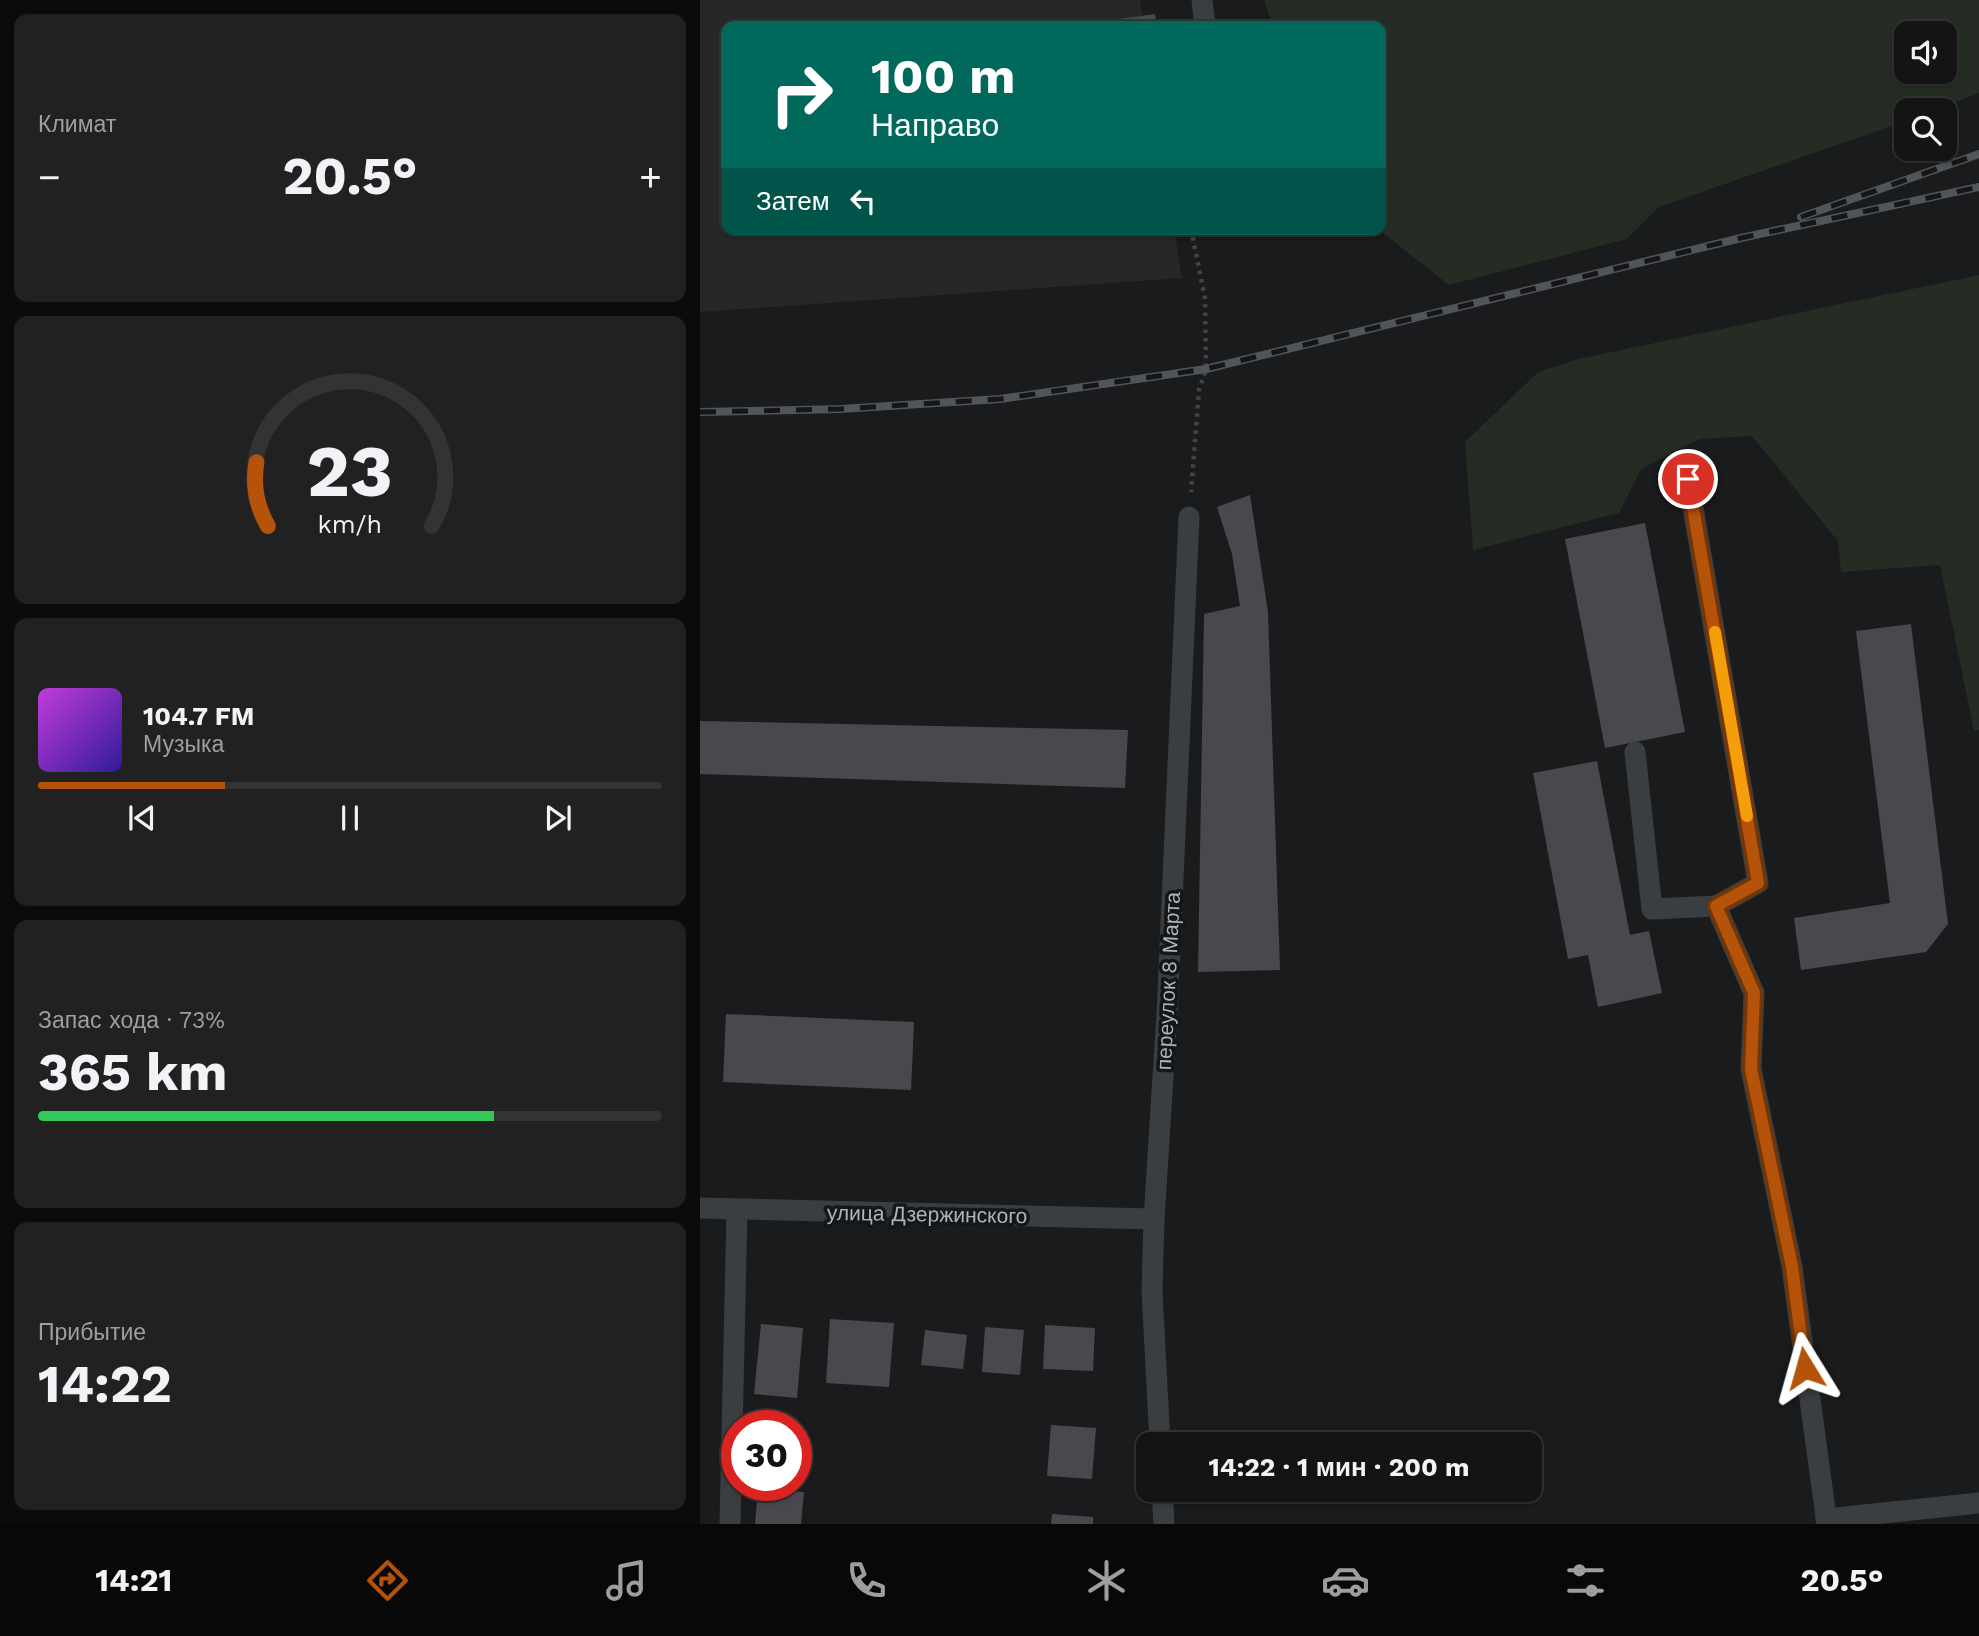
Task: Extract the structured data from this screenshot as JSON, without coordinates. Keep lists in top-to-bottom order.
{
  "streets": {
    "street": ["переулок 8 Марта", "улица Дзержинского"]
  },
  "crossings": [
    ["переулок 8 Марта", "улица Дзержинского"]
  ],
  "page": {
    "tile": [
      "Климат",
      ["Запас хода · 73%", "365 km"],
      ["Прибытие", "14:22"]
    ],
    "turn": ["100 m", "Направо"],
    "heat": ["−", "20.5°", "+"],
    "then": "Затем",
    "song": ["104.7 FM", "Музыка"],
    "limit": "30",
    "trip": "14:22 · 1 мин · 200 m",
    "tabs": ["14:21", "20.5°"],
    "gauge": ["23", "km/h"]
  }
}
